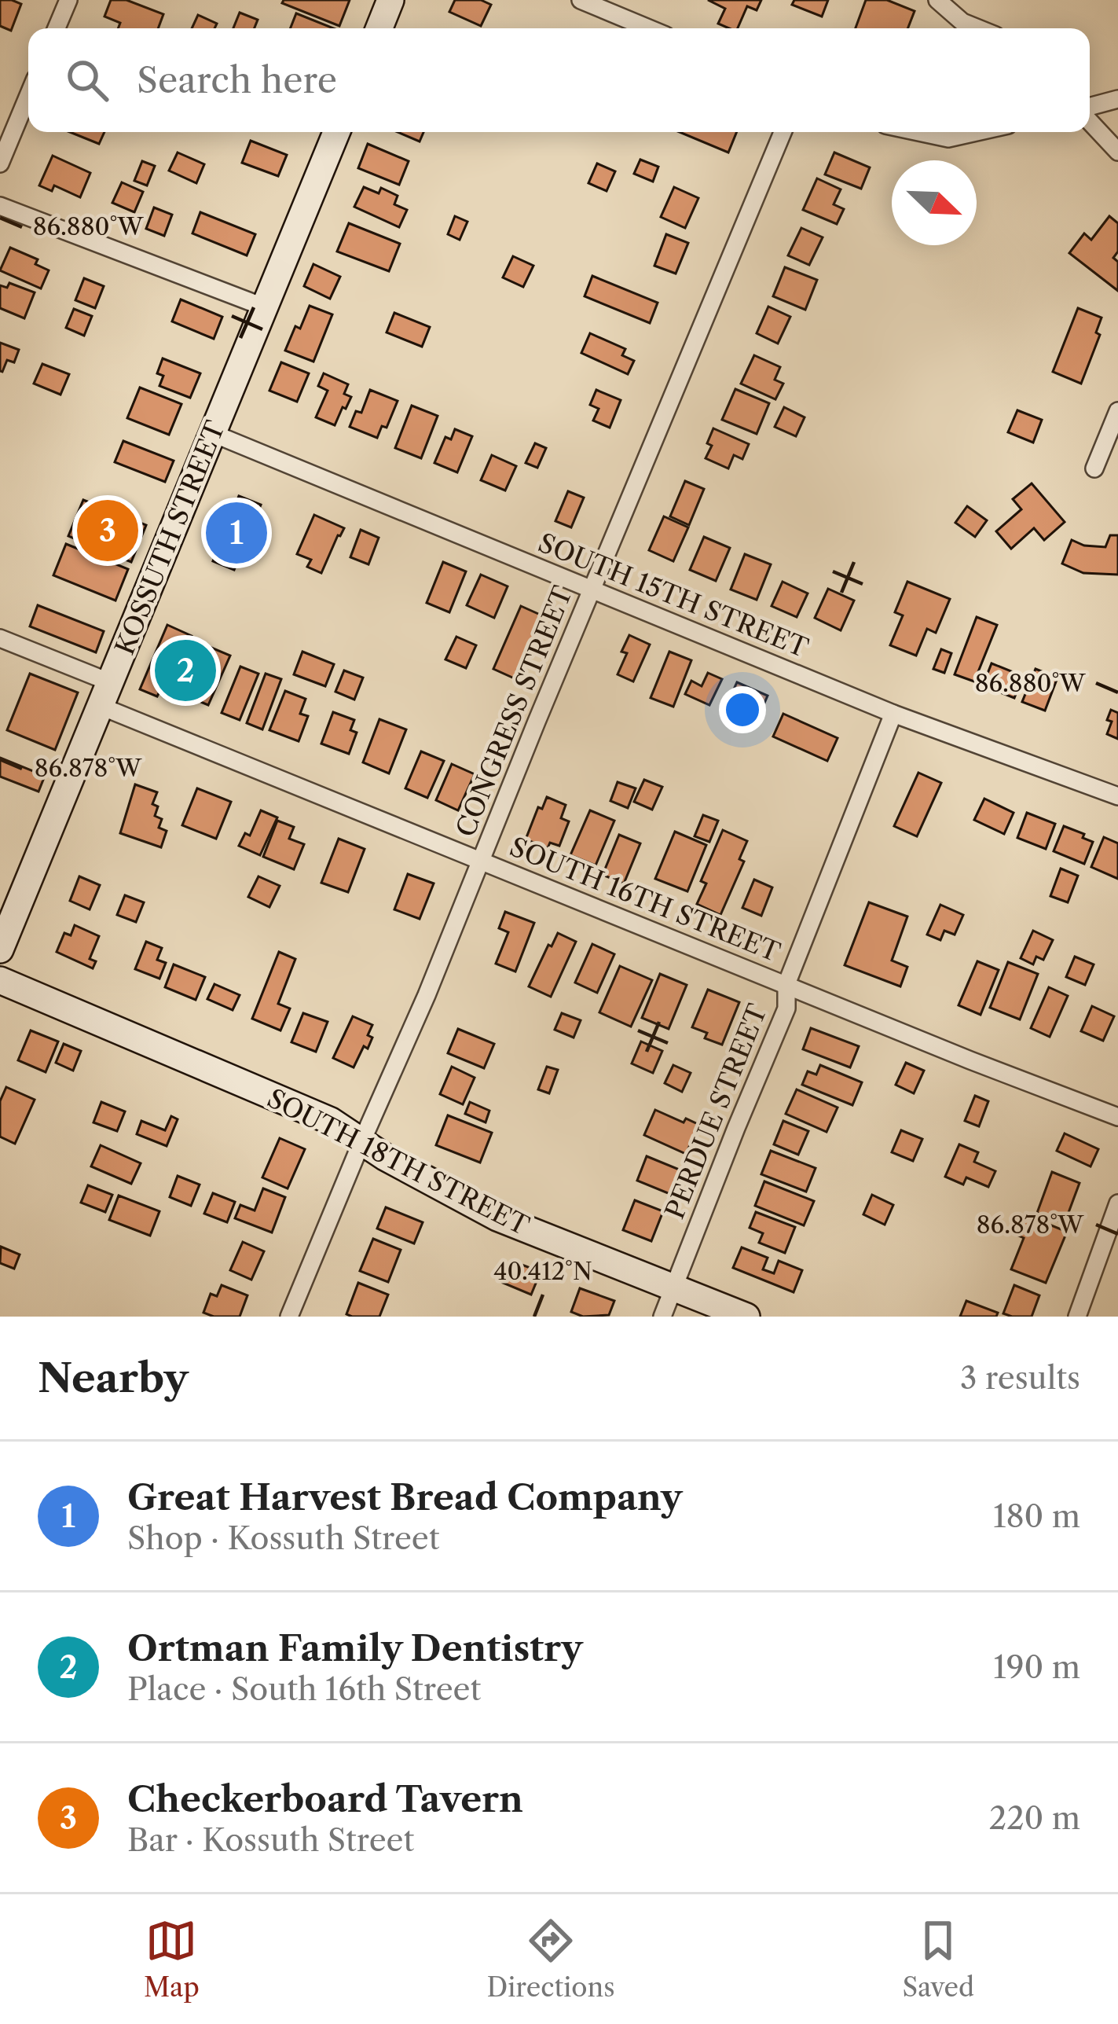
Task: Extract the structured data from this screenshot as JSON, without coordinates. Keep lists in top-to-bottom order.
{
  "streets": {
    "street": [
      "KOSSUTH STREET",
      "SOUTH 15TH STREET",
      "CONGRESS STREET",
      "SOUTH 16TH STREET",
      "PERDUE STREET",
      "SOUTH 18TH STREET"
    ]
  },
  "crossings": [
    ["KOSSUTH STREET", "SOUTH 15TH STREET"],
    ["KOSSUTH STREET", "SOUTH 16TH STREET"],
    ["SOUTH 15TH STREET", "CONGRESS STREET"],
    ["SOUTH 15TH STREET", "PERDUE STREET"],
    ["CONGRESS STREET", "SOUTH 16TH STREET"],
    ["CONGRESS STREET", "SOUTH 18TH STREET"],
    ["SOUTH 16TH STREET", "PERDUE STREET"],
    ["PERDUE STREET", "SOUTH 18TH STREET"]
  ],
  "north": "bottom right",
  "page": {
    "search": "Search here",
    "pins": ["3", "1", "2"],
    "heading": ["Nearby", "3 results"],
    "list": [
      {
        "mark": "1",
        "name": "Great Harvest Bread Company",
        "note": "Shop · Kossuth Street",
        "value": "180 m"
      },
      {
        "mark": "2",
        "name": "Ortman Family Dentistry",
        "note": "Place · South 16th Street",
        "value": "190 m"
      },
      {
        "mark": "3",
        "name": "Checkerboard Tavern",
        "note": "Bar · Kossuth Street",
        "value": "220 m"
      }
    ],
    "nav": ["Map", "Directions", "Saved"]
  },
  "coordinates": ["86.880°W", "86.878°W", "40.412°N"]
}
